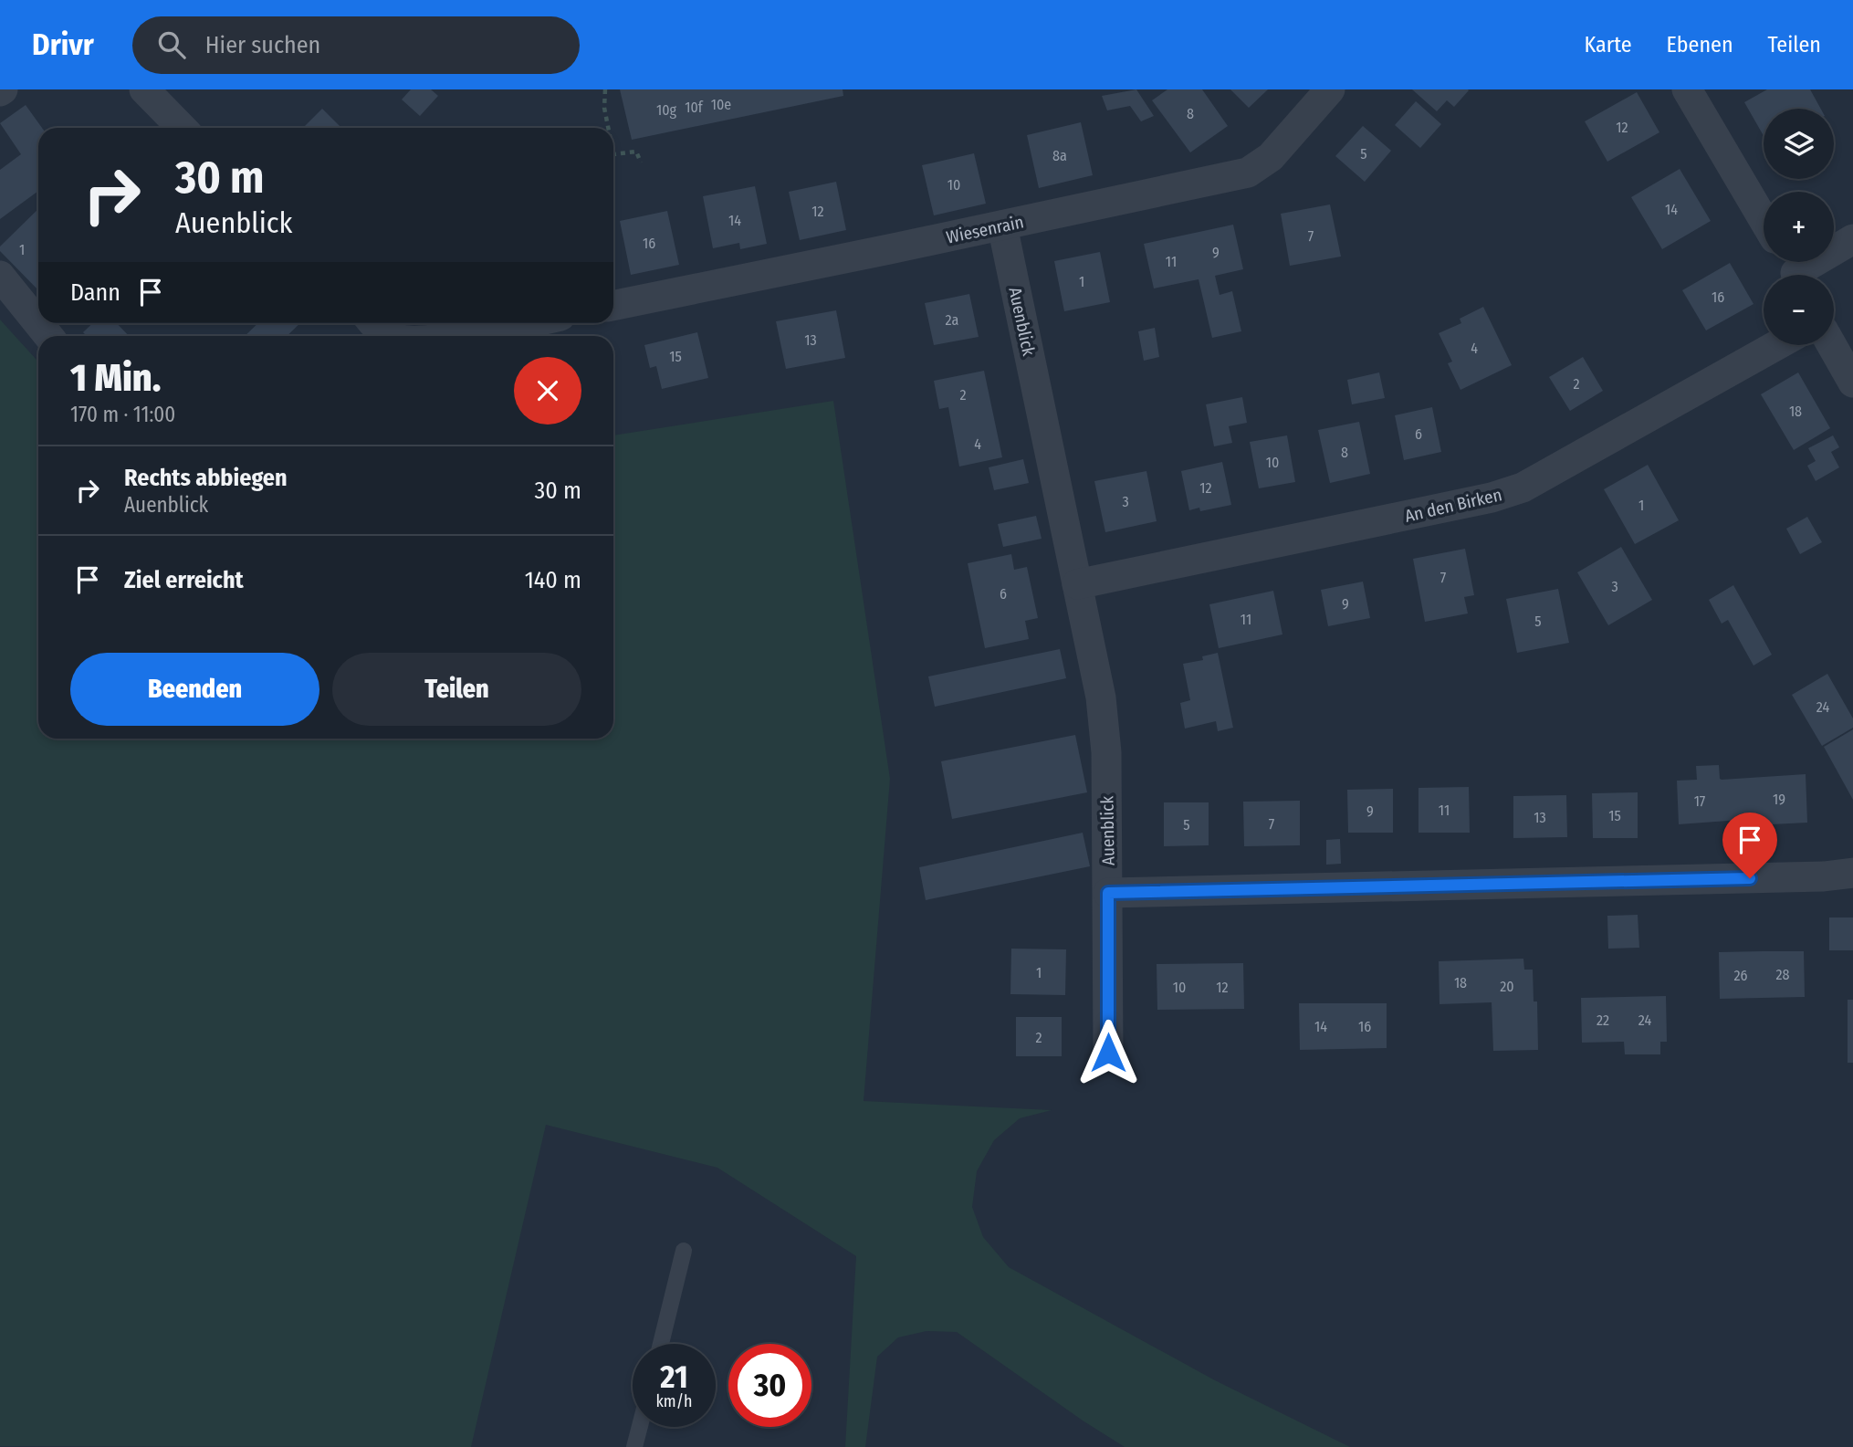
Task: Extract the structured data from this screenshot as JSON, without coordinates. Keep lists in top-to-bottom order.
{
  "streets": {
    "street": ["Wiesenrain", "Auenblick", "An den Birken"]
  },
  "crossings": [
    ["Wiesenrain", "Auenblick"],
    ["Auenblick", "An den Birken"]
  ],
  "house_numbers": [
    "10e",
    "10f",
    "10g",
    "8",
    "12",
    "5",
    "8a",
    "10",
    "14",
    "12",
    "14",
    "7",
    "16",
    "1",
    "9",
    "11",
    "1",
    "16",
    "2a",
    "13",
    "4",
    "15",
    "2",
    "2",
    "18",
    "6",
    "4",
    "8",
    "10",
    "12",
    "3",
    "1",
    "7",
    "3",
    "6",
    "9",
    "11",
    "5",
    "24",
    "19",
    "17",
    "11",
    "9",
    "15",
    "13",
    "7",
    "5",
    "1",
    "28",
    "26",
    "18",
    "20",
    "10",
    "12",
    "22",
    "24",
    "14",
    "16",
    "2"
  ],
  "page": {
    "header": "Drivr",
    "search": "Hier suchen",
    "nav": ["Karte", "Ebenen", "Teilen"],
    "map_buttons": ["+", "−"],
    "turn": ["30 m", "Auenblick"],
    "then": "Dann",
    "heading": ["1 Min.", "170 m · 11:00"],
    "list": [
      {
        "name": "Rechts abbiegen",
        "note": "Auenblick",
        "value": "30 m"
      },
      {
        "name": "Ziel erreicht",
        "value": "140 m"
      }
    ],
    "buttons": ["Beenden", "Teilen"],
    "speed": "21 km/h",
    "limit": "30"
  }
}
